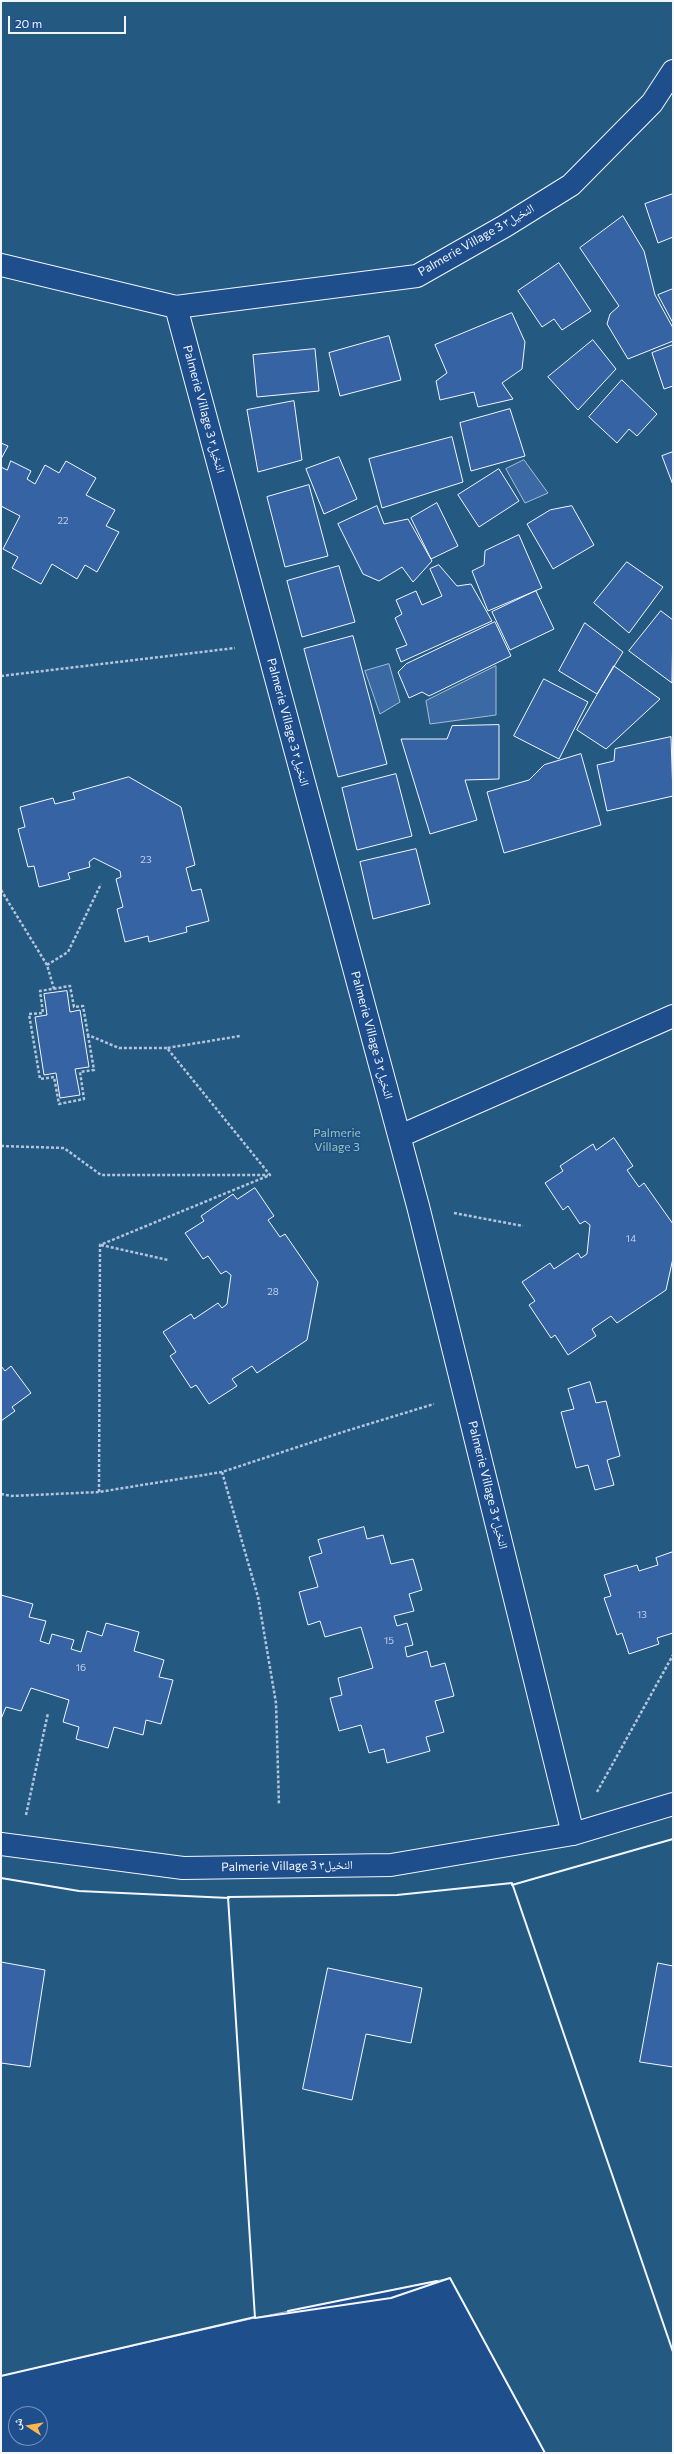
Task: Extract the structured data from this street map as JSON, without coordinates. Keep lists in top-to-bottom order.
{
  "streets": {
    "street": ["Palmerie Village 3 النخيل٣"]
  },
  "parks": ["Palmerie Village 3"],
  "house_numbers": [
    "22",
    "23",
    "14",
    "28",
    "13",
    "15",
    "16"
  ],
  "scale_bar": "20 m",
  "north": "left"
}
